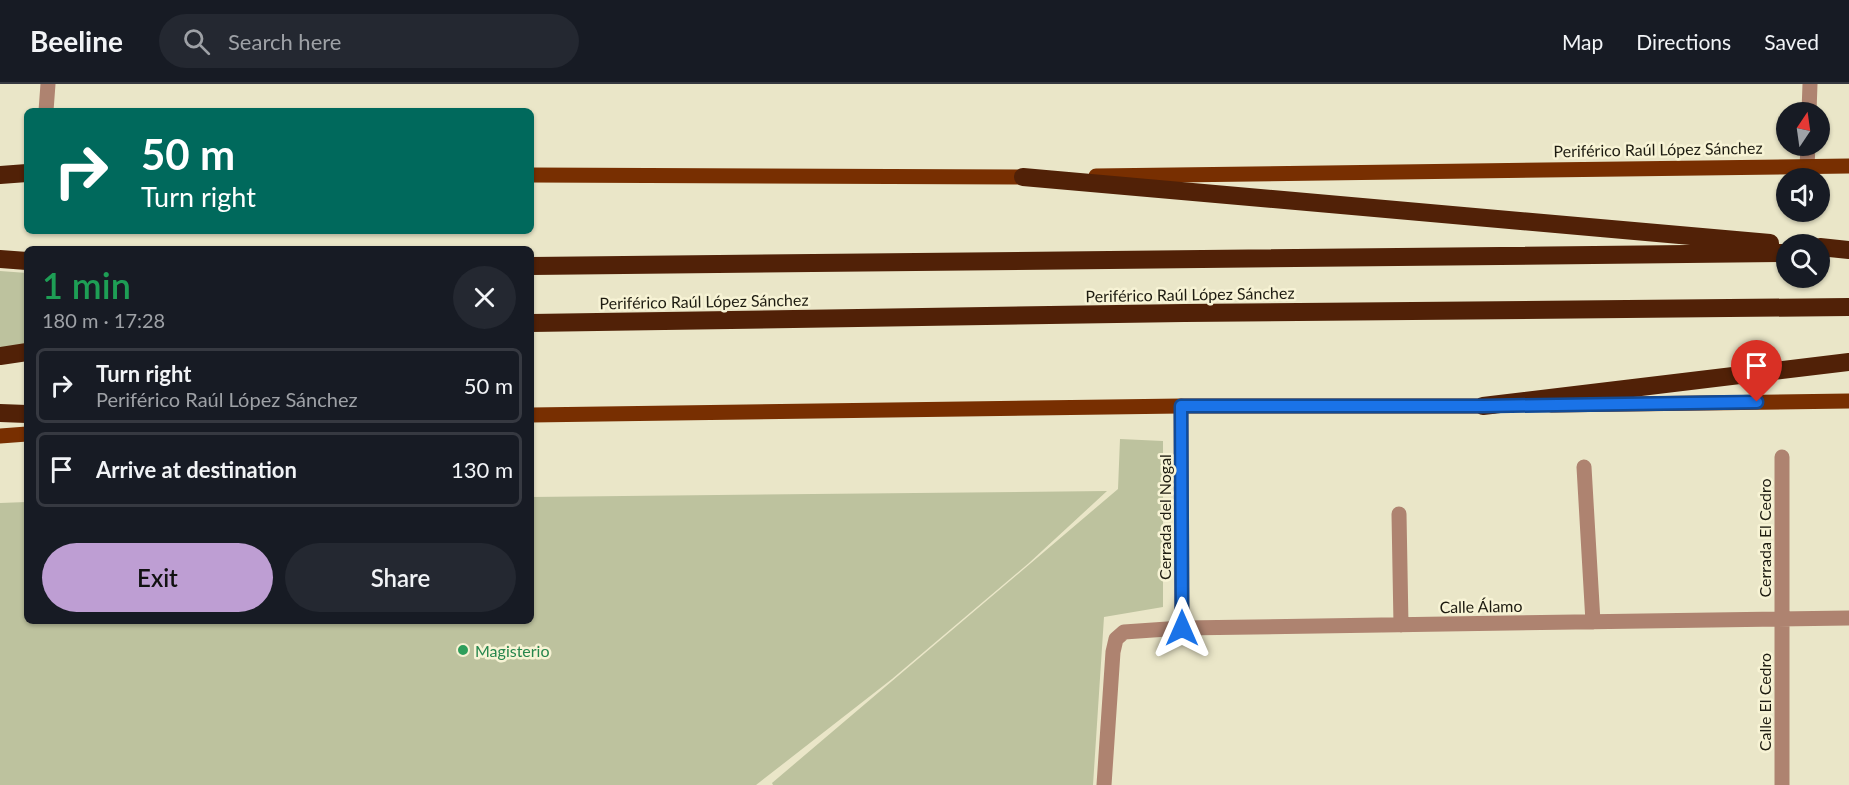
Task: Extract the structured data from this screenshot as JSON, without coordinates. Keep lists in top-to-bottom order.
{
  "streets": {
    "highway": ["Periférico Raúl López Sánchez"],
    "street": [
      "Cerrada del Nogal",
      "Cerrada El Cedro",
      "Calle Álamo",
      "Calle El Cedro"
    ]
  },
  "crossings": [
    ["Cerrada del Nogal", "Calle Álamo"],
    ["Cerrada El Cedro", "Calle Álamo"],
    ["Cerrada El Cedro", "Calle El Cedro"],
    ["Calle Álamo", "Calle El Cedro"]
  ],
  "places": ["Magisterio"],
  "north": "top",
  "page": {
    "header": "Beeline",
    "search": "Search here",
    "nav": ["Map", "Directions", "Saved"],
    "turn": ["50 m", "Turn right"],
    "heading": ["1 min", "180 m · 17:28"],
    "list": [
      {
        "name": "Turn right",
        "note": "Periférico Raúl López Sánchez",
        "value": "50 m"
      },
      {
        "name": "Arrive at destination",
        "value": "130 m"
      }
    ],
    "buttons": ["Exit", "Share"]
  }
}
